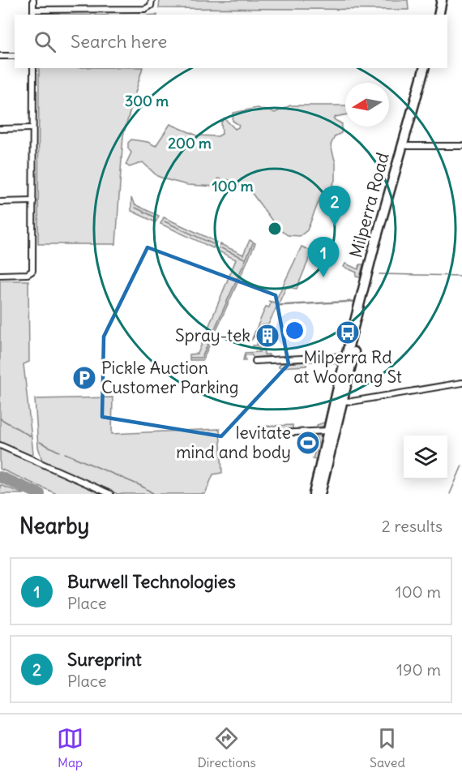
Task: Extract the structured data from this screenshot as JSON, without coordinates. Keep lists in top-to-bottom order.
{
  "streets": {
    "highway": ["Milperra Road"]
  },
  "places": {
    "bus stop": ["Milperra Rd at Woorang St"],
    "building": ["Spray-tek"],
    "parking": ["Pickle Auction Customer Parking"],
    "sports": ["levitate mind and body"]
  },
  "north": "left",
  "page": {
    "search": "Search here",
    "pins": ["2", "1"],
    "heading": ["Nearby", "2 results"],
    "list": [
      {
        "mark": "1",
        "name": "Burwell Technologies",
        "note": "Place",
        "value": "100 m"
      },
      {
        "mark": "2",
        "name": "Sureprint",
        "note": "Place",
        "value": "190 m"
      }
    ],
    "nav": ["Map", "Directions", "Saved"]
  },
  "rings": ["300 m", "200 m", "100 m"]
}
